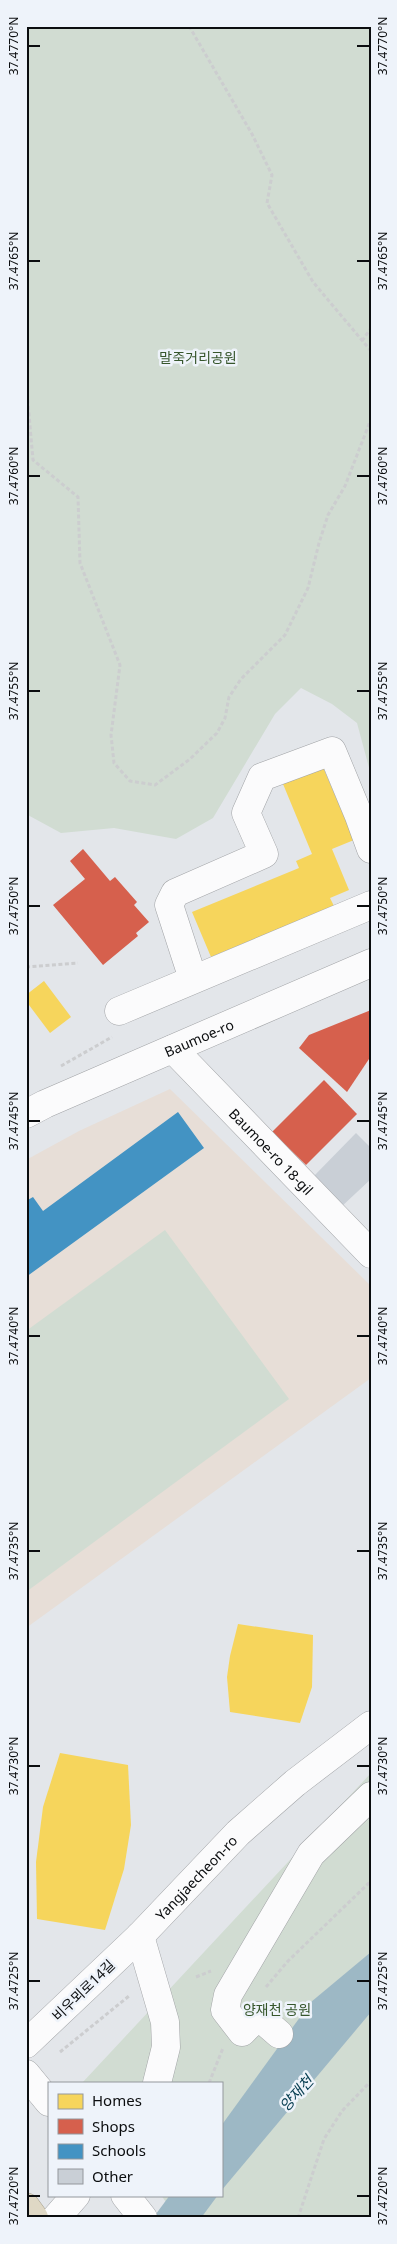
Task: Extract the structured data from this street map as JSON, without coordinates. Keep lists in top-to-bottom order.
{
  "streets": {
    "street": [
      "Baumoe-ro",
      "Baumoe-ro 18-gil",
      "Yangjaecheon-ro",
      "비우뫼로14길"
    ]
  },
  "crossings": [
    ["Baumoe-ro", "Baumoe-ro 18-gil"],
    ["Yangjaecheon-ro", "비우뫼로14길"]
  ],
  "water": ["양재천"],
  "parks": ["말죽거리공원", "양재천 공원"],
  "legend": [
    "Homes",
    "Shops",
    "Schools",
    "Other"
  ],
  "coordinates": [
    "37.4770°N",
    "37.4765°N",
    "37.4760°N",
    "37.4755°N",
    "37.4750°N",
    "37.4745°N",
    "37.4740°N",
    "37.4735°N",
    "37.4730°N",
    "37.4725°N",
    "37.4720°N"
  ]
}
